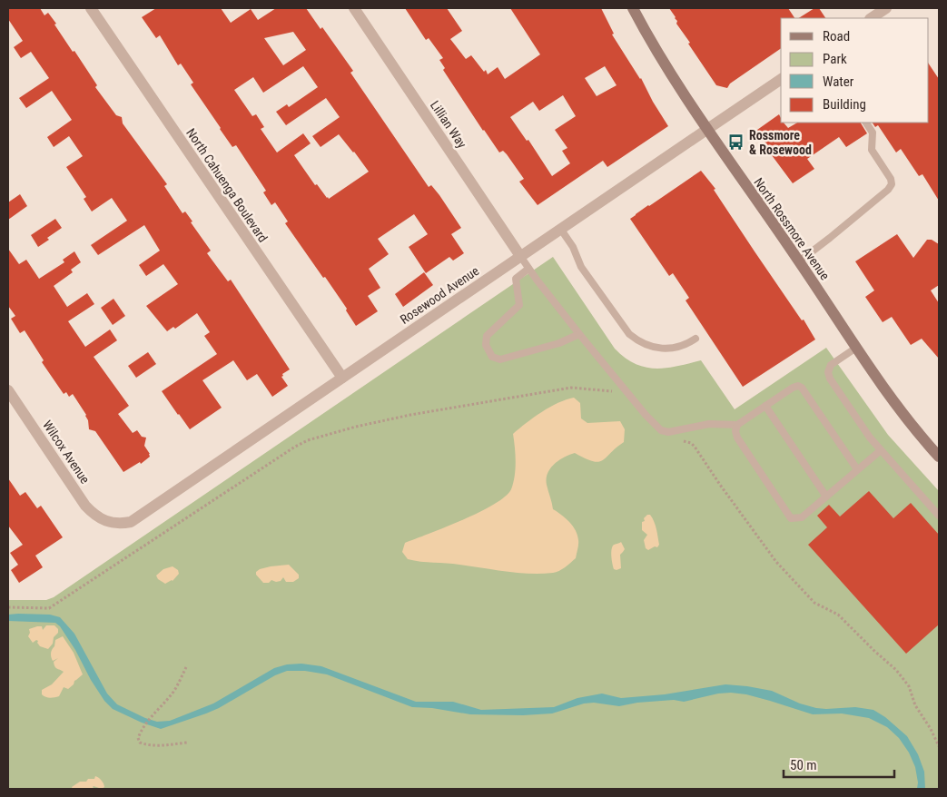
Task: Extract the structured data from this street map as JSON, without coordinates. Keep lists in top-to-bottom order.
{
  "streets": {
    "main road": ["North Rossmore Avenue"],
    "street": [
      "Lillian Way",
      "North Cahuenga Boulevard",
      "Rosewood Avenue",
      "Wilcox Avenue"
    ]
  },
  "crossings": [
    ["Lillian Way", "Rosewood Avenue"],
    ["North Cahuenga Boulevard", "Rosewood Avenue"],
    ["North Rossmore Avenue", "Rosewood Avenue"],
    ["Rosewood Avenue", "Wilcox Avenue"]
  ],
  "places": {
    "bus stop": ["Rossmore & Rosewood"]
  },
  "legend": [
    "Road",
    "Park",
    "Water",
    "Building"
  ],
  "scale_bar": "50 m"
}
